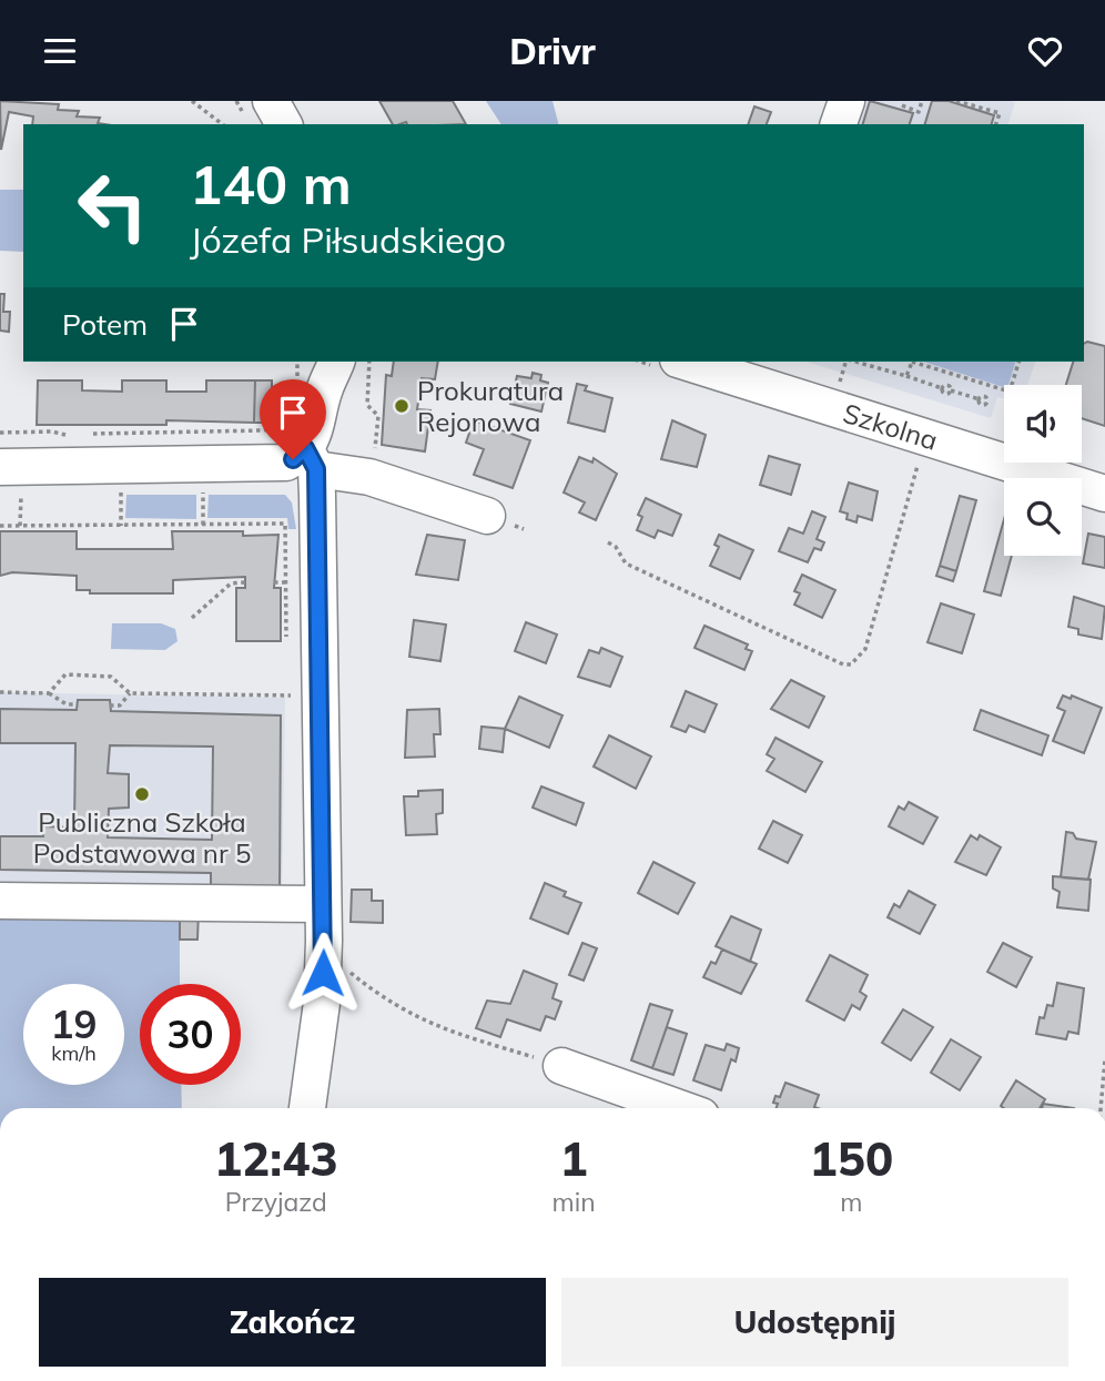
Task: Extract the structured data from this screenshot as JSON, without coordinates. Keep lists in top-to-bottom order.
{
  "streets": {
    "street": ["Szkolna"]
  },
  "places": ["Prokuratura Rejonowa", "Publiczna Szkoła Podstawowa nr 5"],
  "page": {
    "header": "Drivr",
    "turn": ["140 m", "Józefa Piłsudskiego"],
    "then": "Potem",
    "speed": "19 km/h",
    "limit": "30",
    "eta": [
      "12:43",
      "Przyjazd",
      "1",
      "min",
      "150",
      "m"
    ],
    "buttons": ["Zakończ", "Udostępnij"]
  }
}
